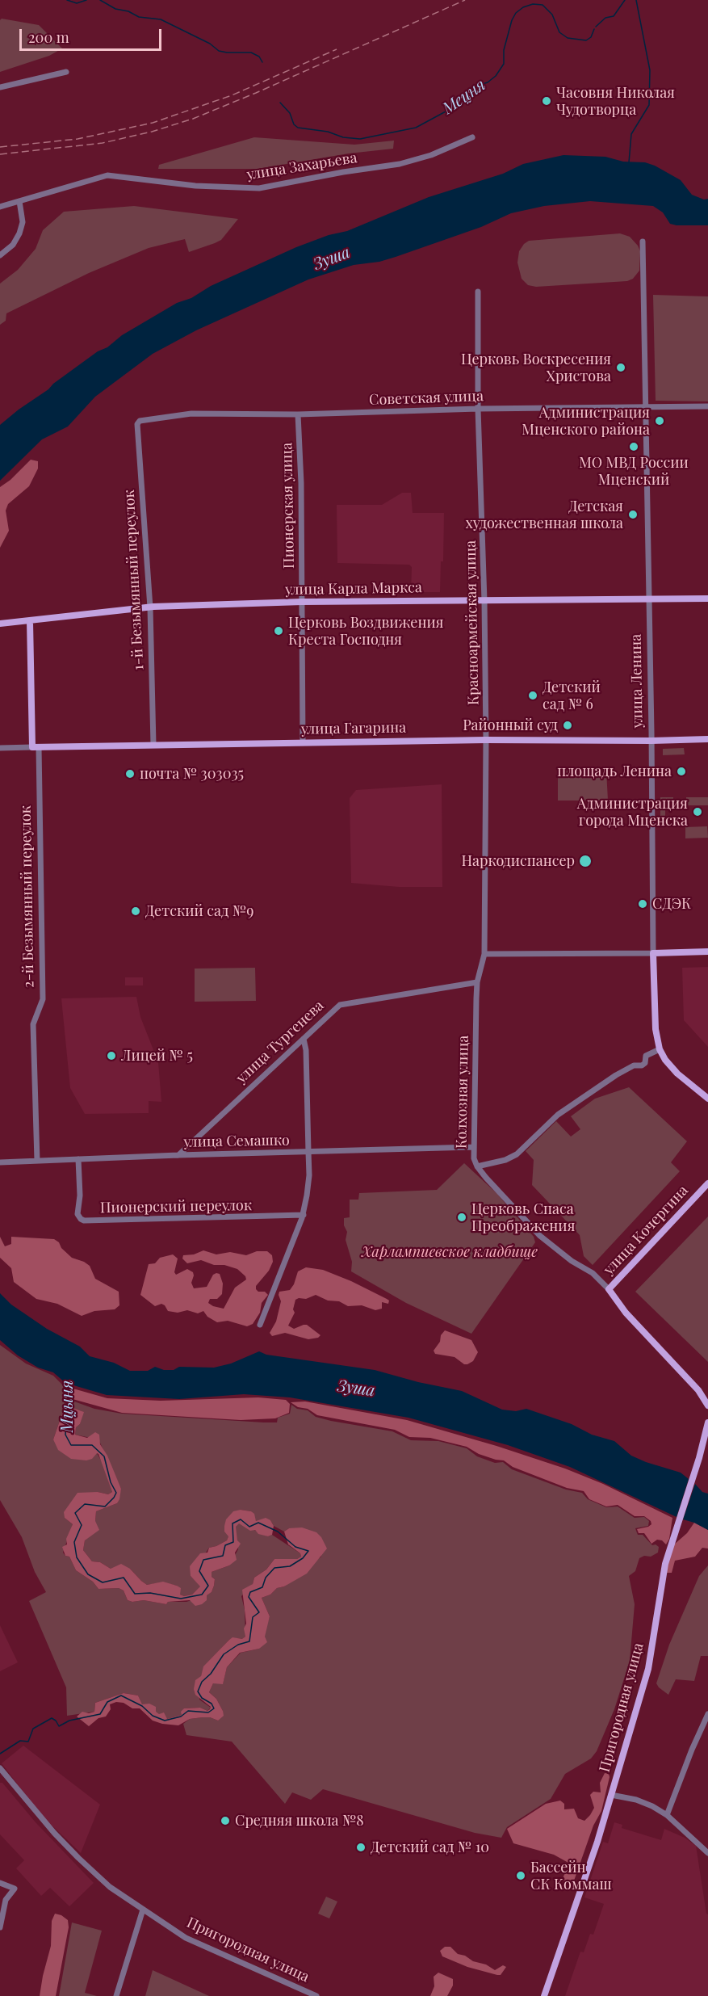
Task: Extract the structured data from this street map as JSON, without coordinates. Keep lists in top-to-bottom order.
{
  "streets": {
    "main road": [
      "улица Карла Маркса",
      "улица Ленина",
      "улица Гагарина",
      "2-й Безымянный переулок",
      "улица Кочергина",
      "Пригородная улица"
    ],
    "street": [
      "улица Захарьева",
      "Советская улица",
      "Пионерская улица",
      "1-й Безымянный переулок",
      "Красноармейская улица",
      "улица Тургенева",
      "Колхозная улица",
      "улица Семашко",
      "Пионерский переулок"
    ]
  },
  "crossings": [
    ["Советская улица", "Пионерская улица"],
    ["Советская улица", "1-й Безымянный переулок"],
    ["Советская улица", "Красноармейская улица"],
    ["Советская улица", "улица Ленина"],
    ["Пионерская улица", "улица Карла Маркса"],
    ["Пионерская улица", "улица Гагарина"],
    ["1-й Безымянный переулок", "улица Карла Маркса"],
    ["1-й Безымянный переулок", "улица Гагарина"],
    ["улица Карла Маркса", "Красноармейская улица"],
    ["улица Карла Маркса", "улица Ленина"],
    ["улица Карла Маркса", "2-й Безымянный переулок"],
    ["Красноармейская улица", "улица Гагарина"],
    ["Красноармейская улица", "Колхозная улица"],
    ["улица Ленина", "улица Гагарина"],
    ["улица Гагарина", "2-й Безымянный переулок"],
    ["2-й Безымянный переулок", "улица Семашко"],
    ["улица Тургенева", "Колхозная улица"],
    ["улица Тургенева", "улица Семашко"],
    ["Колхозная улица", "улица Семашко"],
    ["Колхозная улица", "улица Кочергина"],
    ["улица Семашко", "Пионерский переулок"]
  ],
  "water": ["Мецня", "Зуша", "Мцыня"],
  "parks": ["Харлампиевское кладбище"],
  "places": [
    "Часовня Николая Чудотворца",
    "Церковь Воскресения Христова",
    "Администрация Мценского района",
    "МО МВД России Мценский",
    "Детская художественная школа",
    "Церковь Воздвижения Креста Господня",
    "Детский сад № 6",
    "Районный суд",
    "площадь Ленина",
    "почта № 303035",
    "Администрация города Мценска",
    "Наркодиспансер",
    "СДЭК",
    "Детский сад №9",
    "Лицей № 5",
    "Церковь Спаса Преображения",
    "Средняя школа №8",
    "Детский сад № 10",
    "Бассейн СК Коммаш"
  ],
  "scale_bar": "200 m"
}
